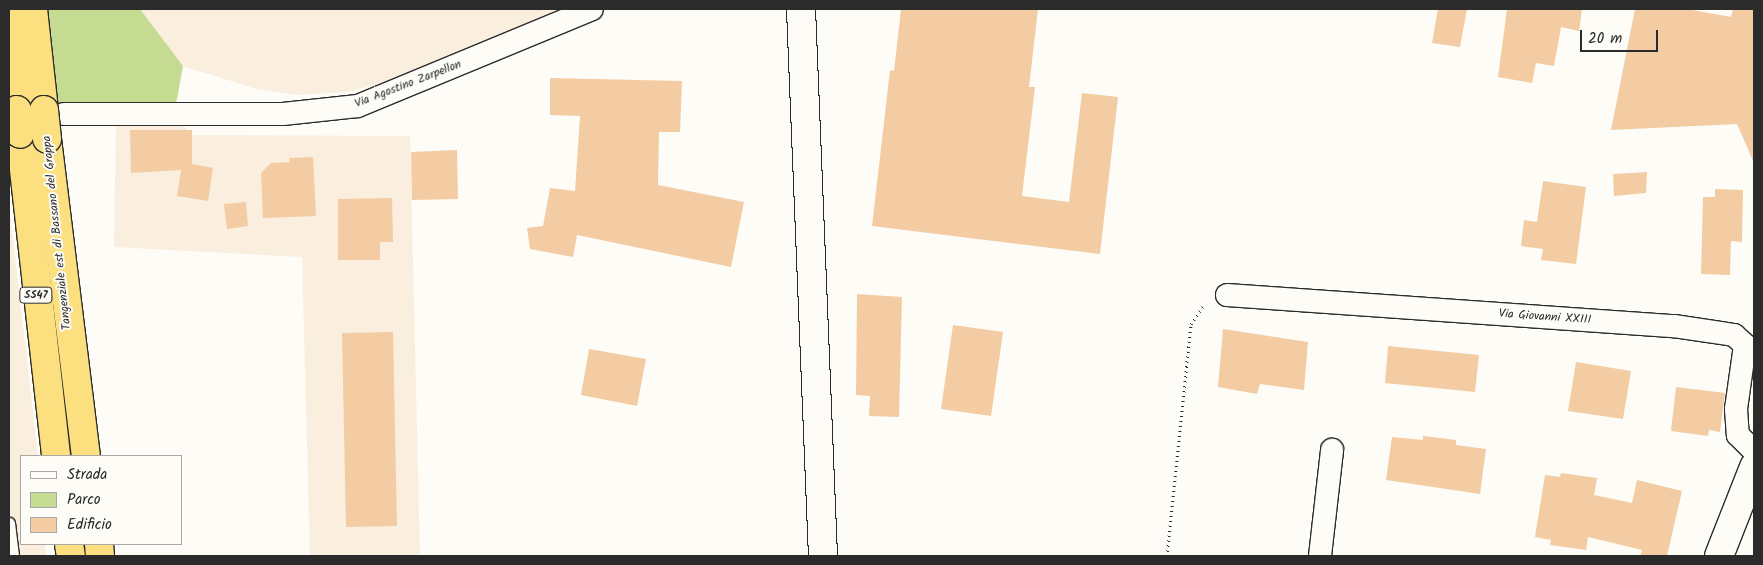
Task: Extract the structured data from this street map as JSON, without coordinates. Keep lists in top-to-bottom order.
{
  "streets": {
    "highway": ["Tangenziale est di Bassano del Grappa", "SS47"],
    "street": ["Via Agostino Zarpellon", "Via Giovanni XXIII"]
  },
  "crossings": [
    ["Via Agostino Zarpellon", "Tangenziale est di Bassano del Grappa"]
  ],
  "legend": ["Strada", "Parco", "Edificio"],
  "scale_bar": "20 m"
}
